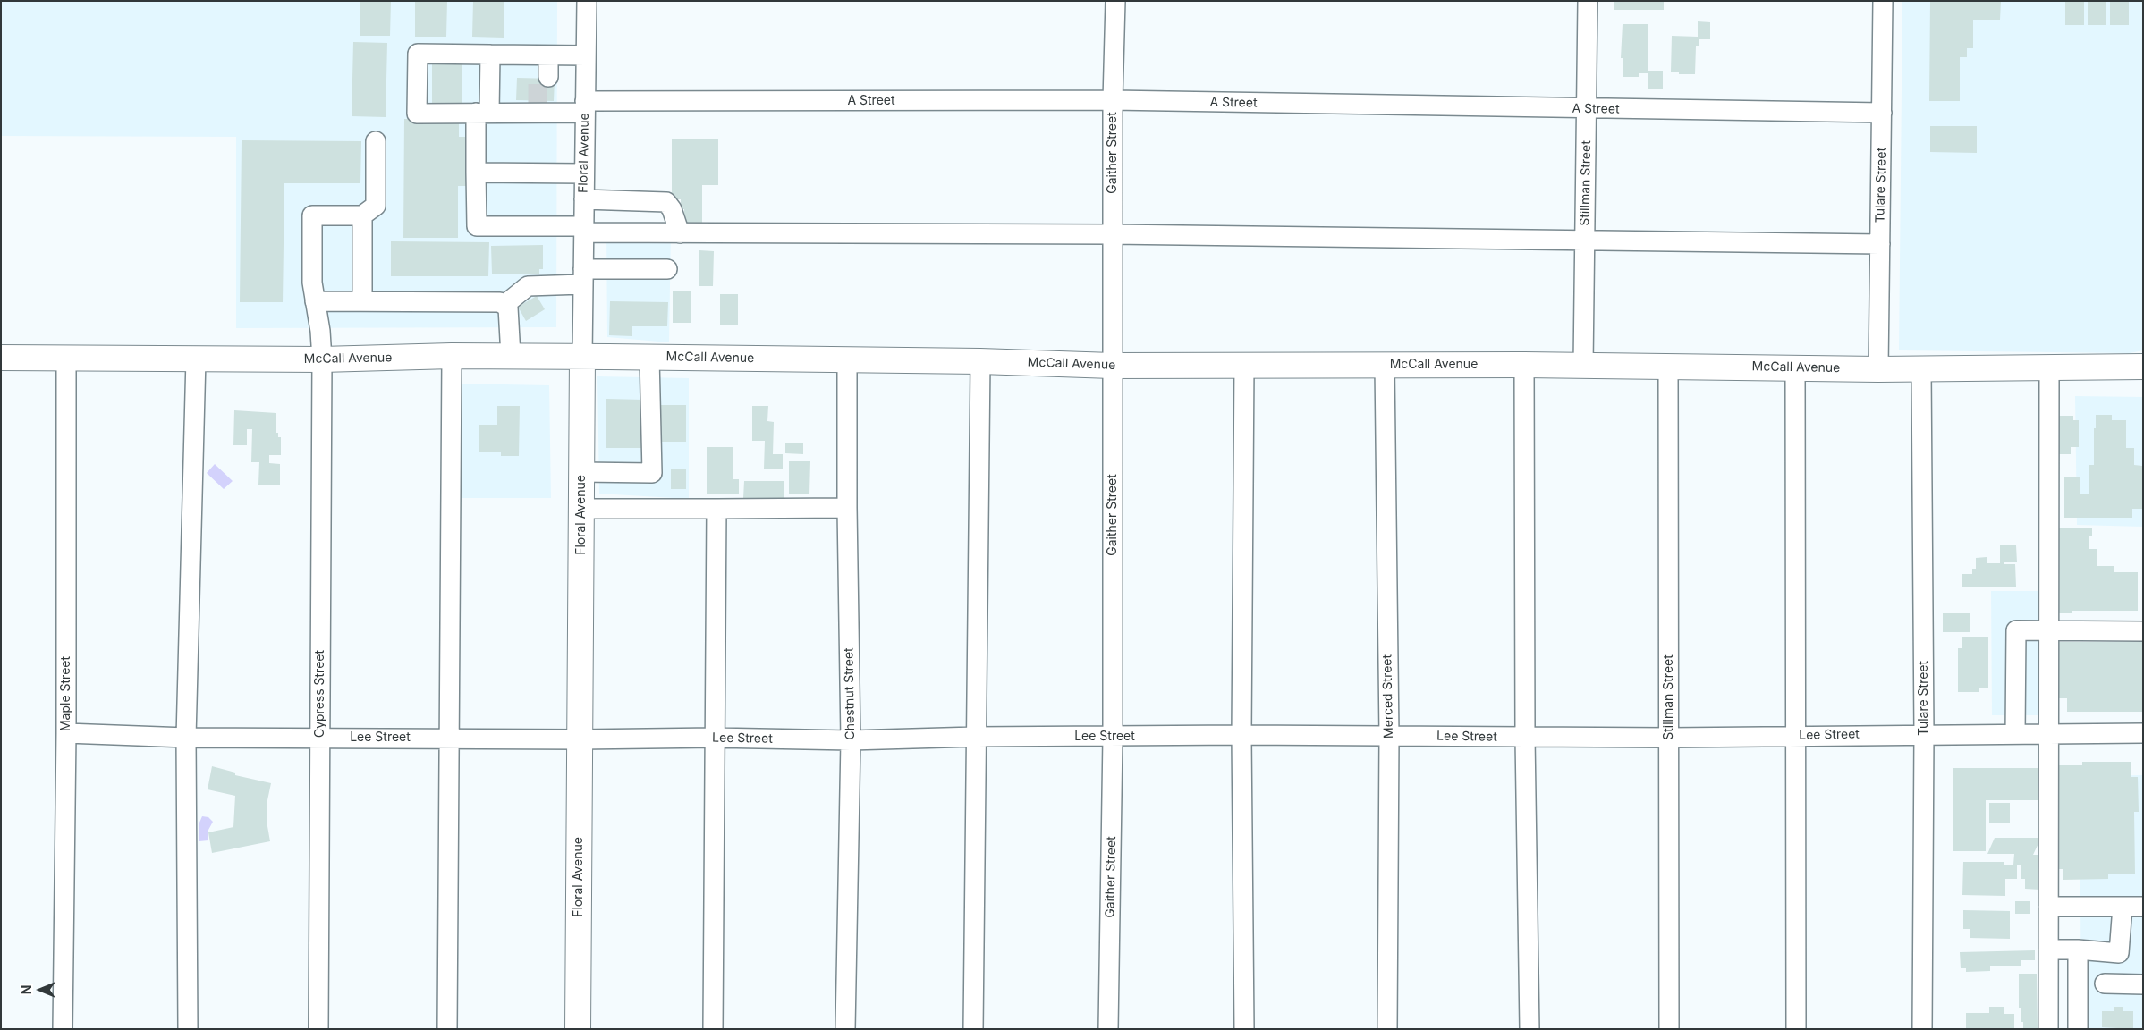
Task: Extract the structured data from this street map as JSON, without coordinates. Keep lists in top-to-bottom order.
{
  "streets": {
    "main road": ["Floral Avenue", "McCall Avenue"],
    "street": [
      "A Street",
      "Gaither Street",
      "Stillman Street",
      "Tulare Street",
      "Maple Street",
      "Cypress Street",
      "Chestnut Street",
      "Merced Street",
      "Lee Street"
    ]
  },
  "crossings": [
    ["A Street", "Floral Avenue"],
    ["A Street", "Gaither Street"],
    ["A Street", "Stillman Street"],
    ["A Street", "Tulare Street"],
    ["Floral Avenue", "McCall Avenue"],
    ["Floral Avenue", "Lee Street"],
    ["Gaither Street", "McCall Avenue"],
    ["Gaither Street", "Lee Street"],
    ["Stillman Street", "McCall Avenue"],
    ["Stillman Street", "Lee Street"],
    ["Tulare Street", "McCall Avenue"],
    ["Tulare Street", "Lee Street"],
    ["McCall Avenue", "Maple Street"],
    ["McCall Avenue", "Cypress Street"],
    ["McCall Avenue", "Chestnut Street"],
    ["McCall Avenue", "Merced Street"],
    ["Maple Street", "Lee Street"],
    ["Cypress Street", "Lee Street"],
    ["Chestnut Street", "Lee Street"],
    ["Merced Street", "Lee Street"]
  ],
  "north": "left"
}
